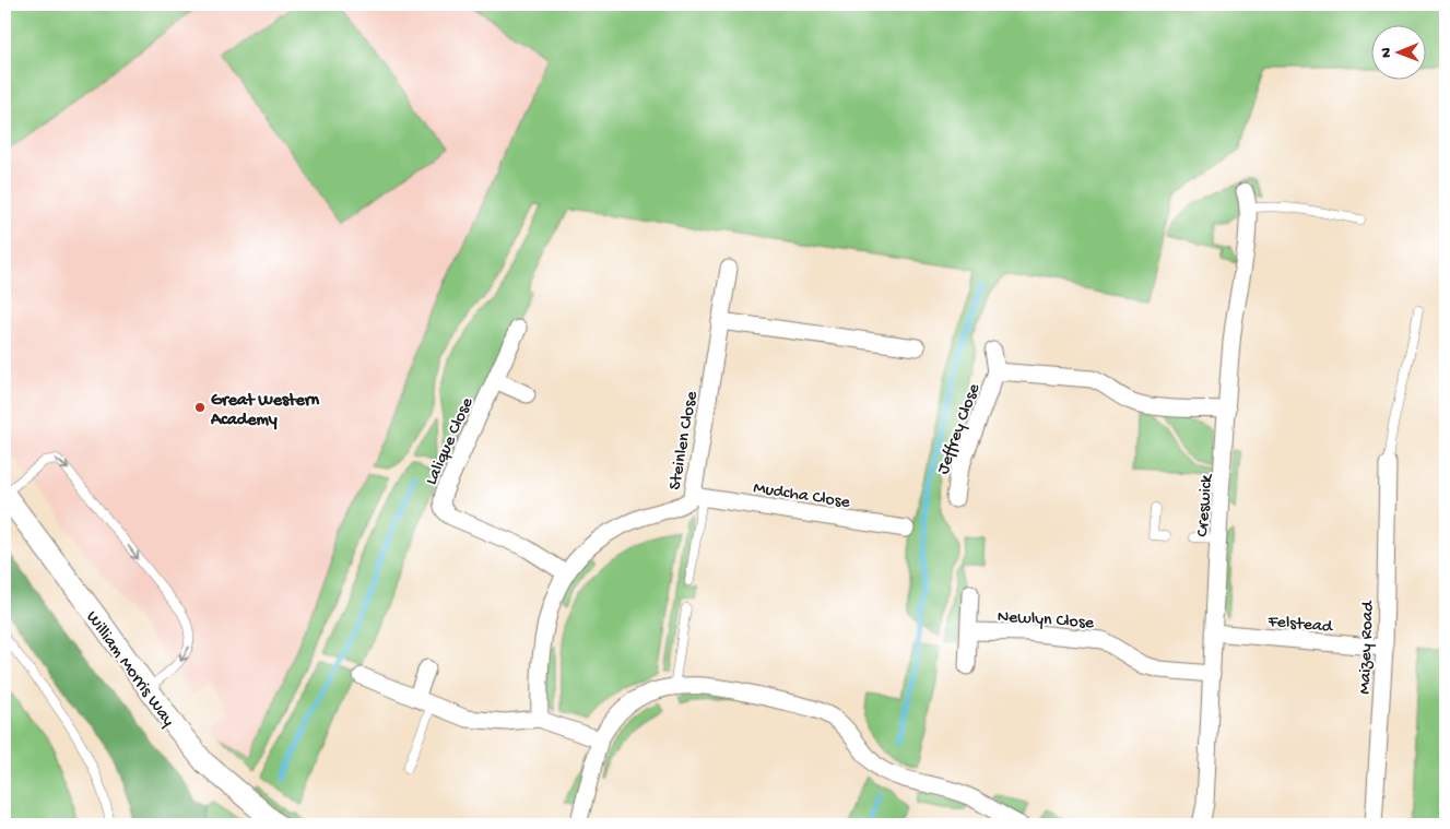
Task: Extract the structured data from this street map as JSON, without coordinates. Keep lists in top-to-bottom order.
{
  "streets": {
    "street": [
      "Jeffrey Close",
      "Lalique Close",
      "Steinlen Close",
      "Mudcha Close",
      "Creswick",
      "Newlyn Close",
      "Felstead",
      "Maizey Road",
      "William Morris Way"
    ]
  },
  "crossings": [
    ["Jeffrey Close", "Creswick"],
    ["Lalique Close", "Steinlen Close"],
    ["Steinlen Close", "Mudcha Close"],
    ["Creswick", "Newlyn Close"],
    ["Creswick", "Felstead"],
    ["Felstead", "Maizey Road"]
  ],
  "places": ["Great Western Academy"],
  "north": "left"
}
